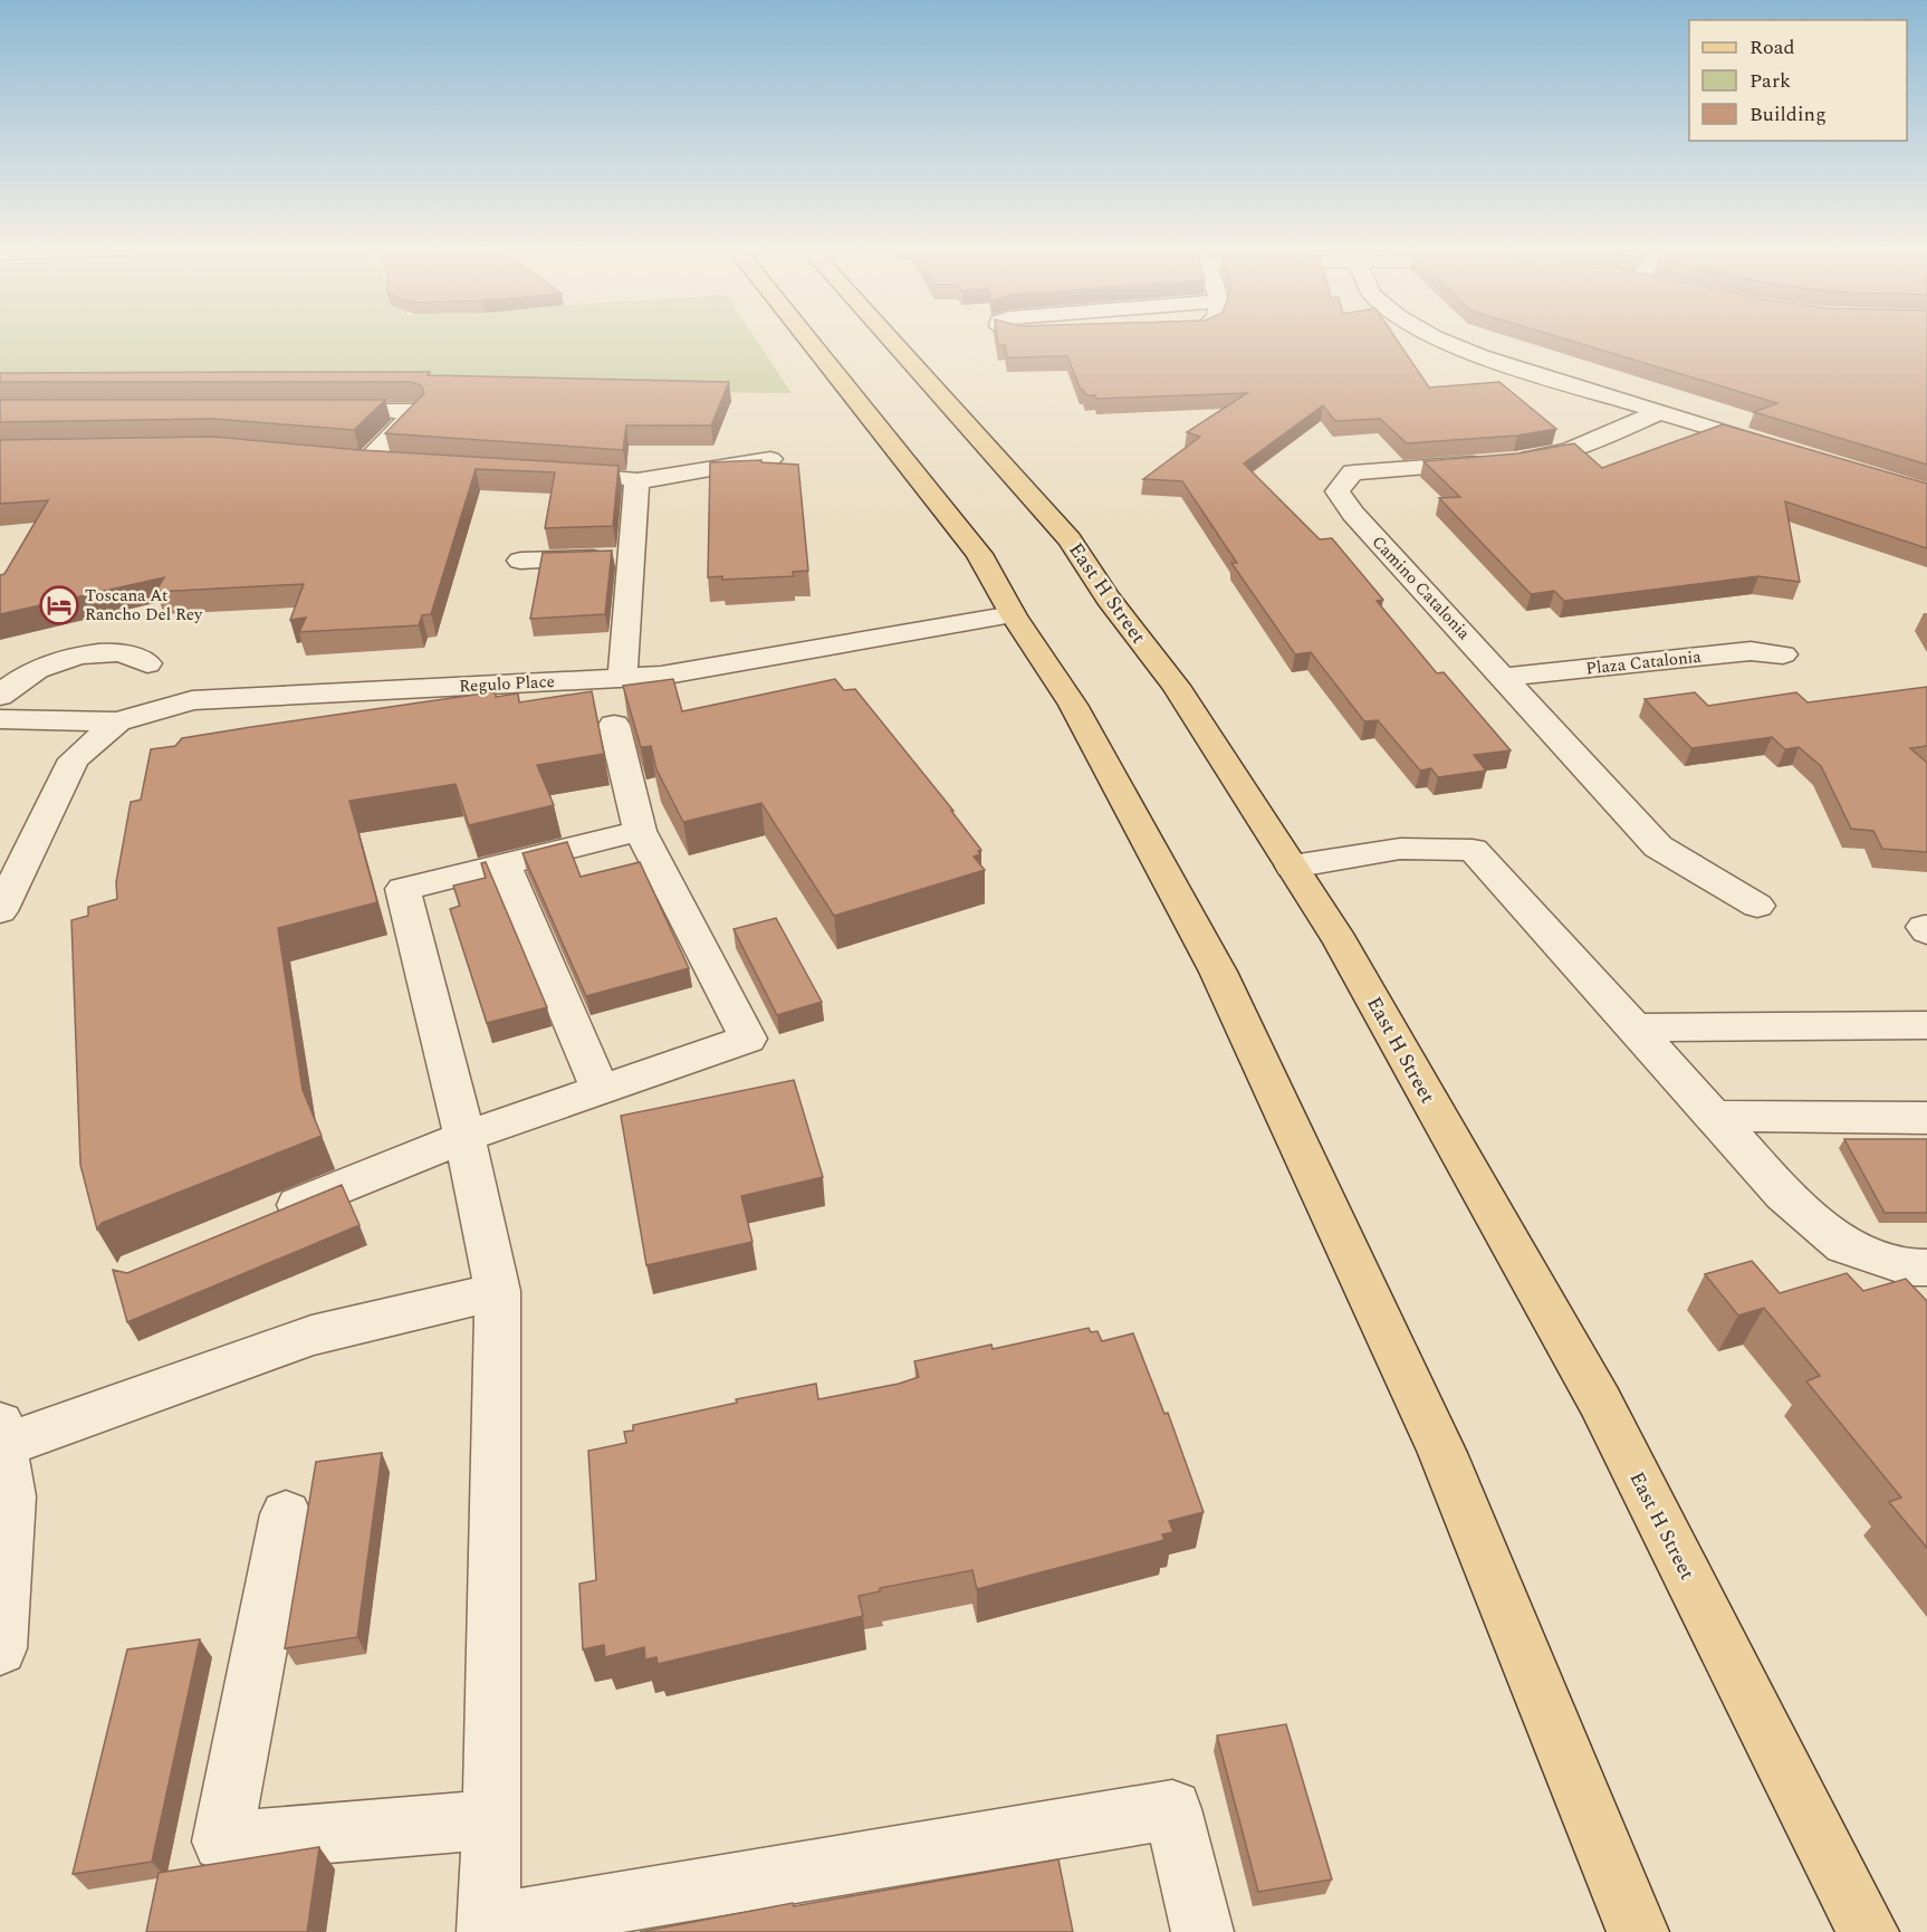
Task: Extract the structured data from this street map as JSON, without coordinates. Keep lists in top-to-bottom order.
{
  "streets": {
    "main road": ["East H Street"],
    "street": ["Camino Catalonia", "Plaza Catalonia", "Regulo Place"]
  },
  "crossings": [
    ["Camino Catalonia", "Plaza Catalonia"]
  ],
  "places": {
    "hotel": ["Toscana At Rancho Del Rey"]
  },
  "legend": ["Road", "Park", "Building"]
}
